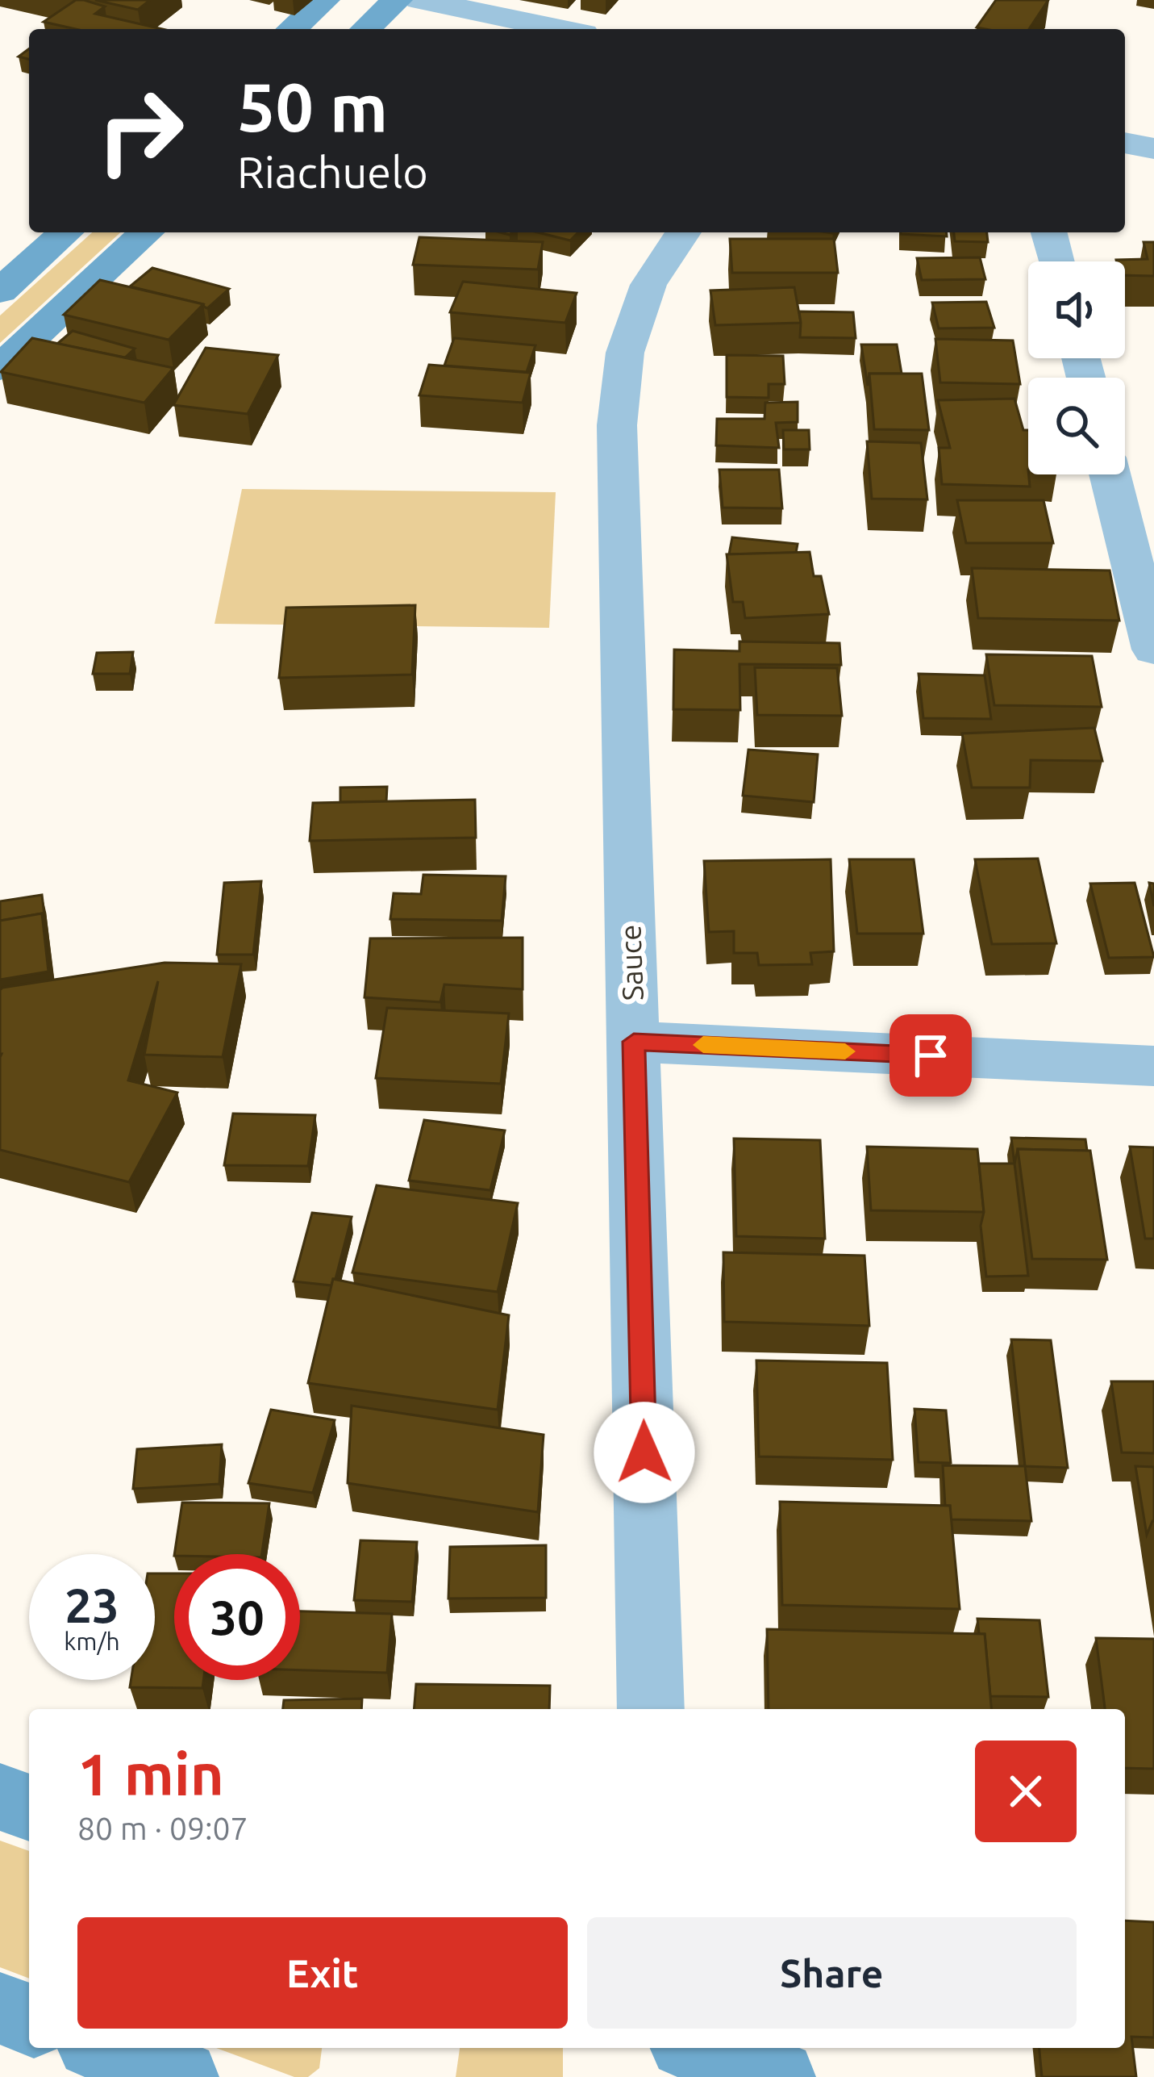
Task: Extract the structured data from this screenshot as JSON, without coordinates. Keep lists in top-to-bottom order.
{
  "streets": {
    "street": ["Sauce"]
  },
  "page": {
    "turn": ["50 m", "Riachuelo"],
    "speed": "23 km/h",
    "limit": "30",
    "heading": ["1 min", "80 m · 09:07"],
    "buttons": ["Exit", "Share"]
  }
}
